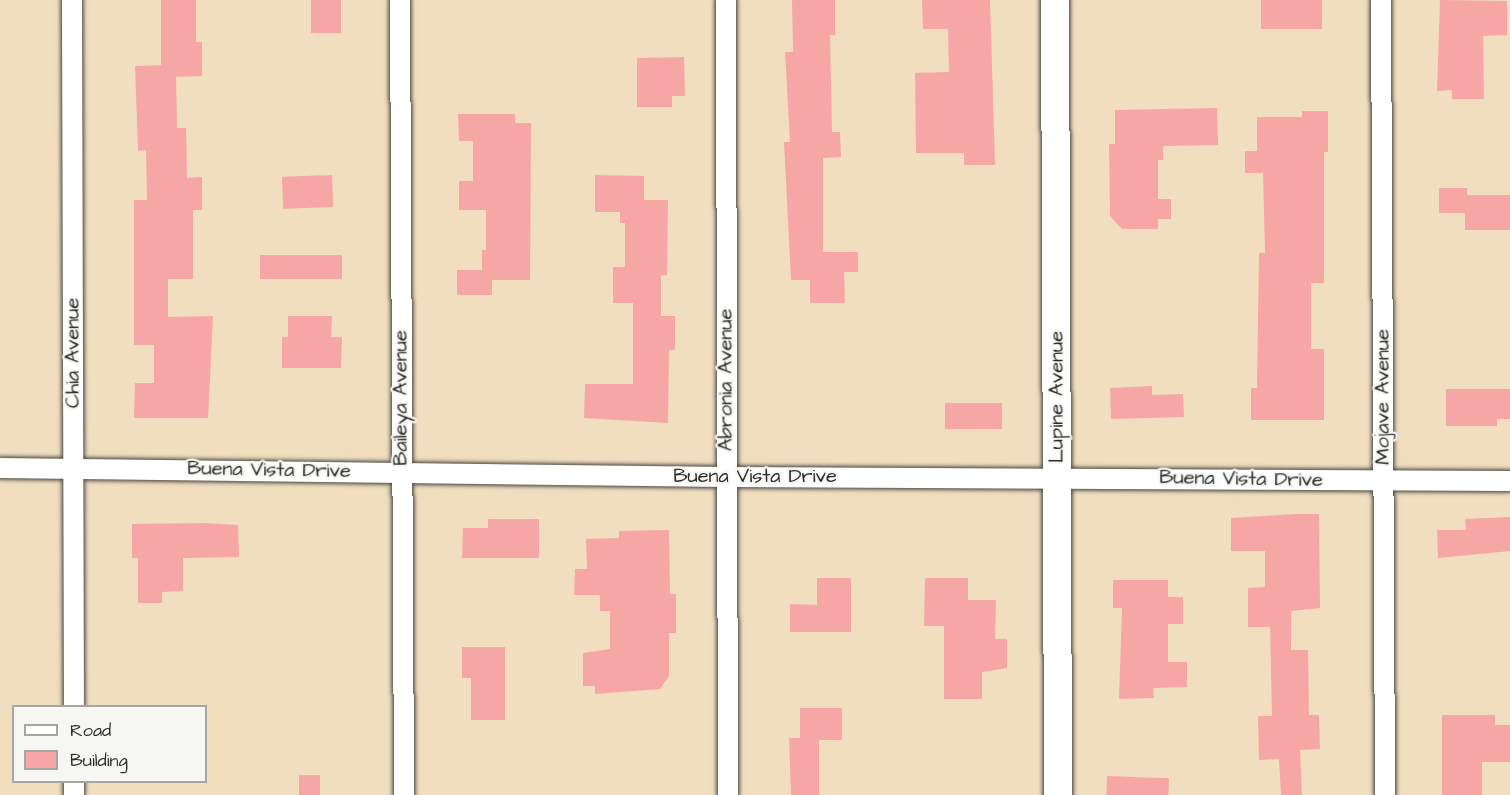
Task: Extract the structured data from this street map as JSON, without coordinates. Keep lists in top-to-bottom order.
{
  "streets": {
    "street": [
      "Chia Avenue",
      "Abronia Avenue",
      "Lupine Avenue",
      "Mojave Avenue",
      "Baileya Avenue",
      "Buena Vista Drive"
    ]
  },
  "crossings": [
    ["Chia Avenue", "Buena Vista Drive"],
    ["Abronia Avenue", "Buena Vista Drive"],
    ["Lupine Avenue", "Buena Vista Drive"],
    ["Mojave Avenue", "Buena Vista Drive"],
    ["Baileya Avenue", "Buena Vista Drive"]
  ],
  "legend": ["Road", "Building"]
}
